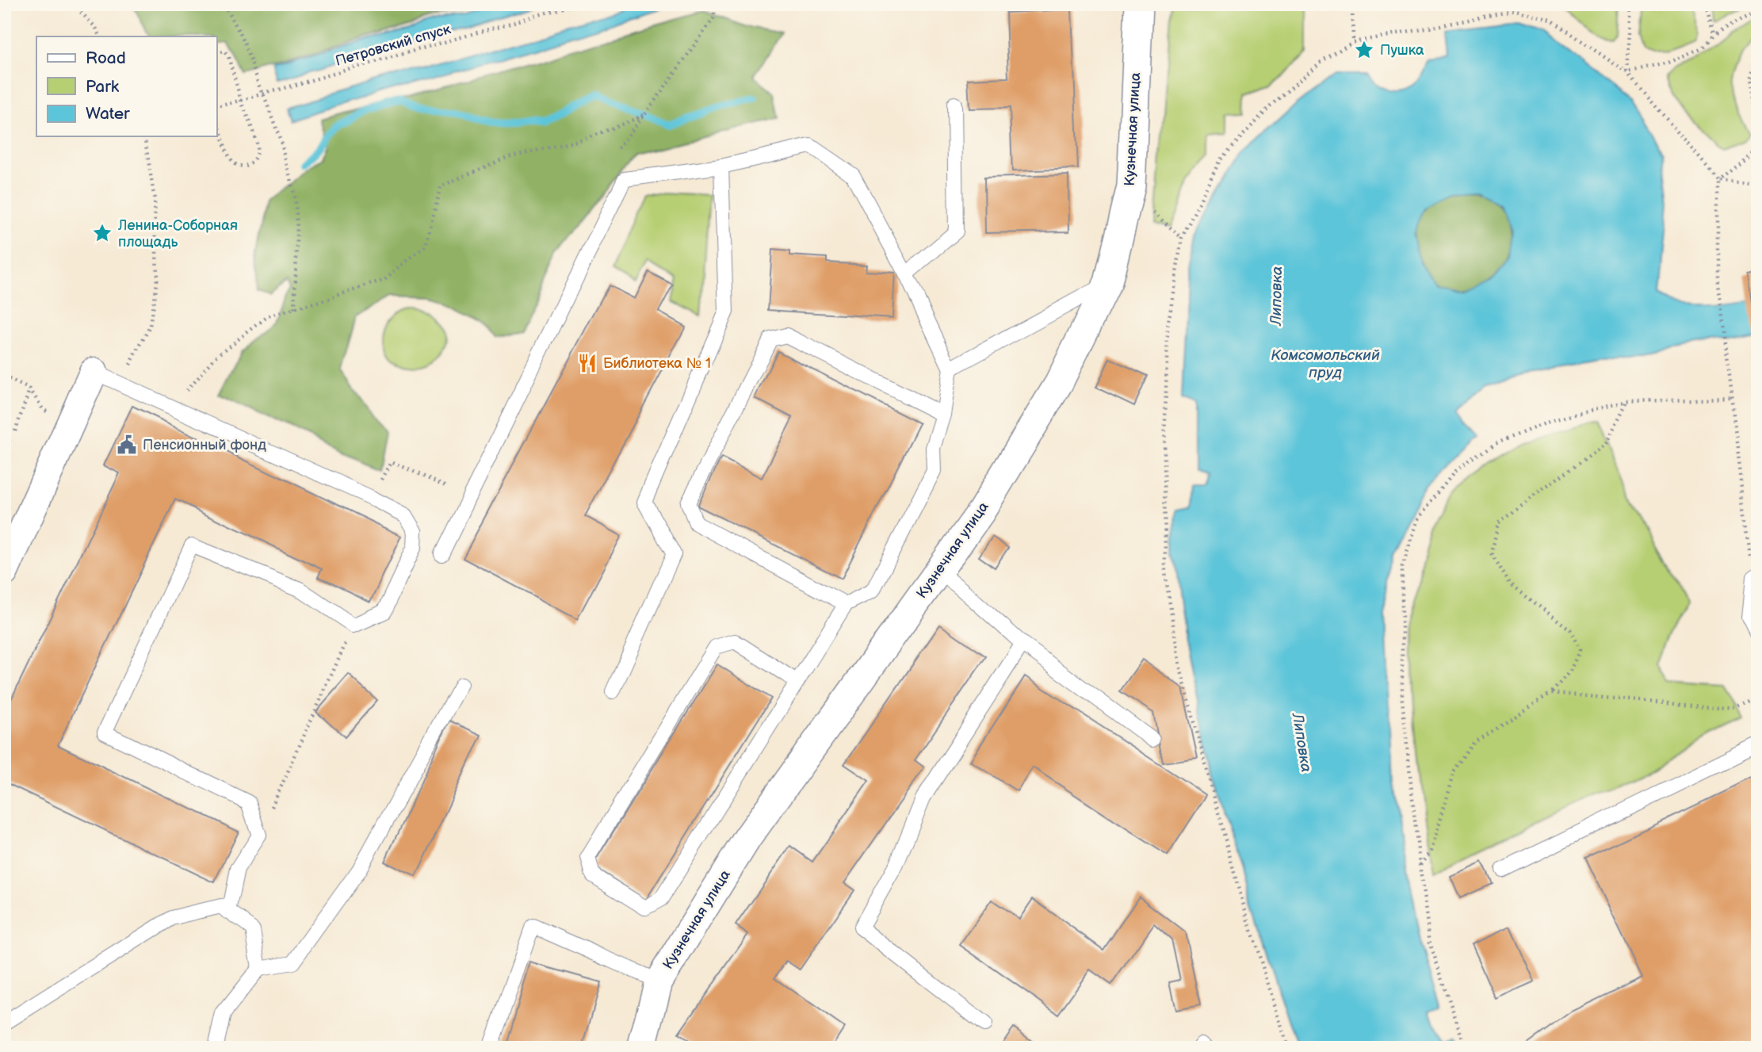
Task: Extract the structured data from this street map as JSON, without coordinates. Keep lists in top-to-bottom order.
{
  "streets": {
    "street": ["Кузнечная улица"],
    "path": ["Петровский спуск"]
  },
  "water": ["Липовка", "Комсомольский пруд"],
  "places": {
    "place": ["Пушка", "Ленина-Соборная площадь"],
    "restaurant": ["Библиотека № 1"],
    "public building": ["Пенсионный фонд"]
  },
  "legend": ["Road", "Park", "Water"]
}
